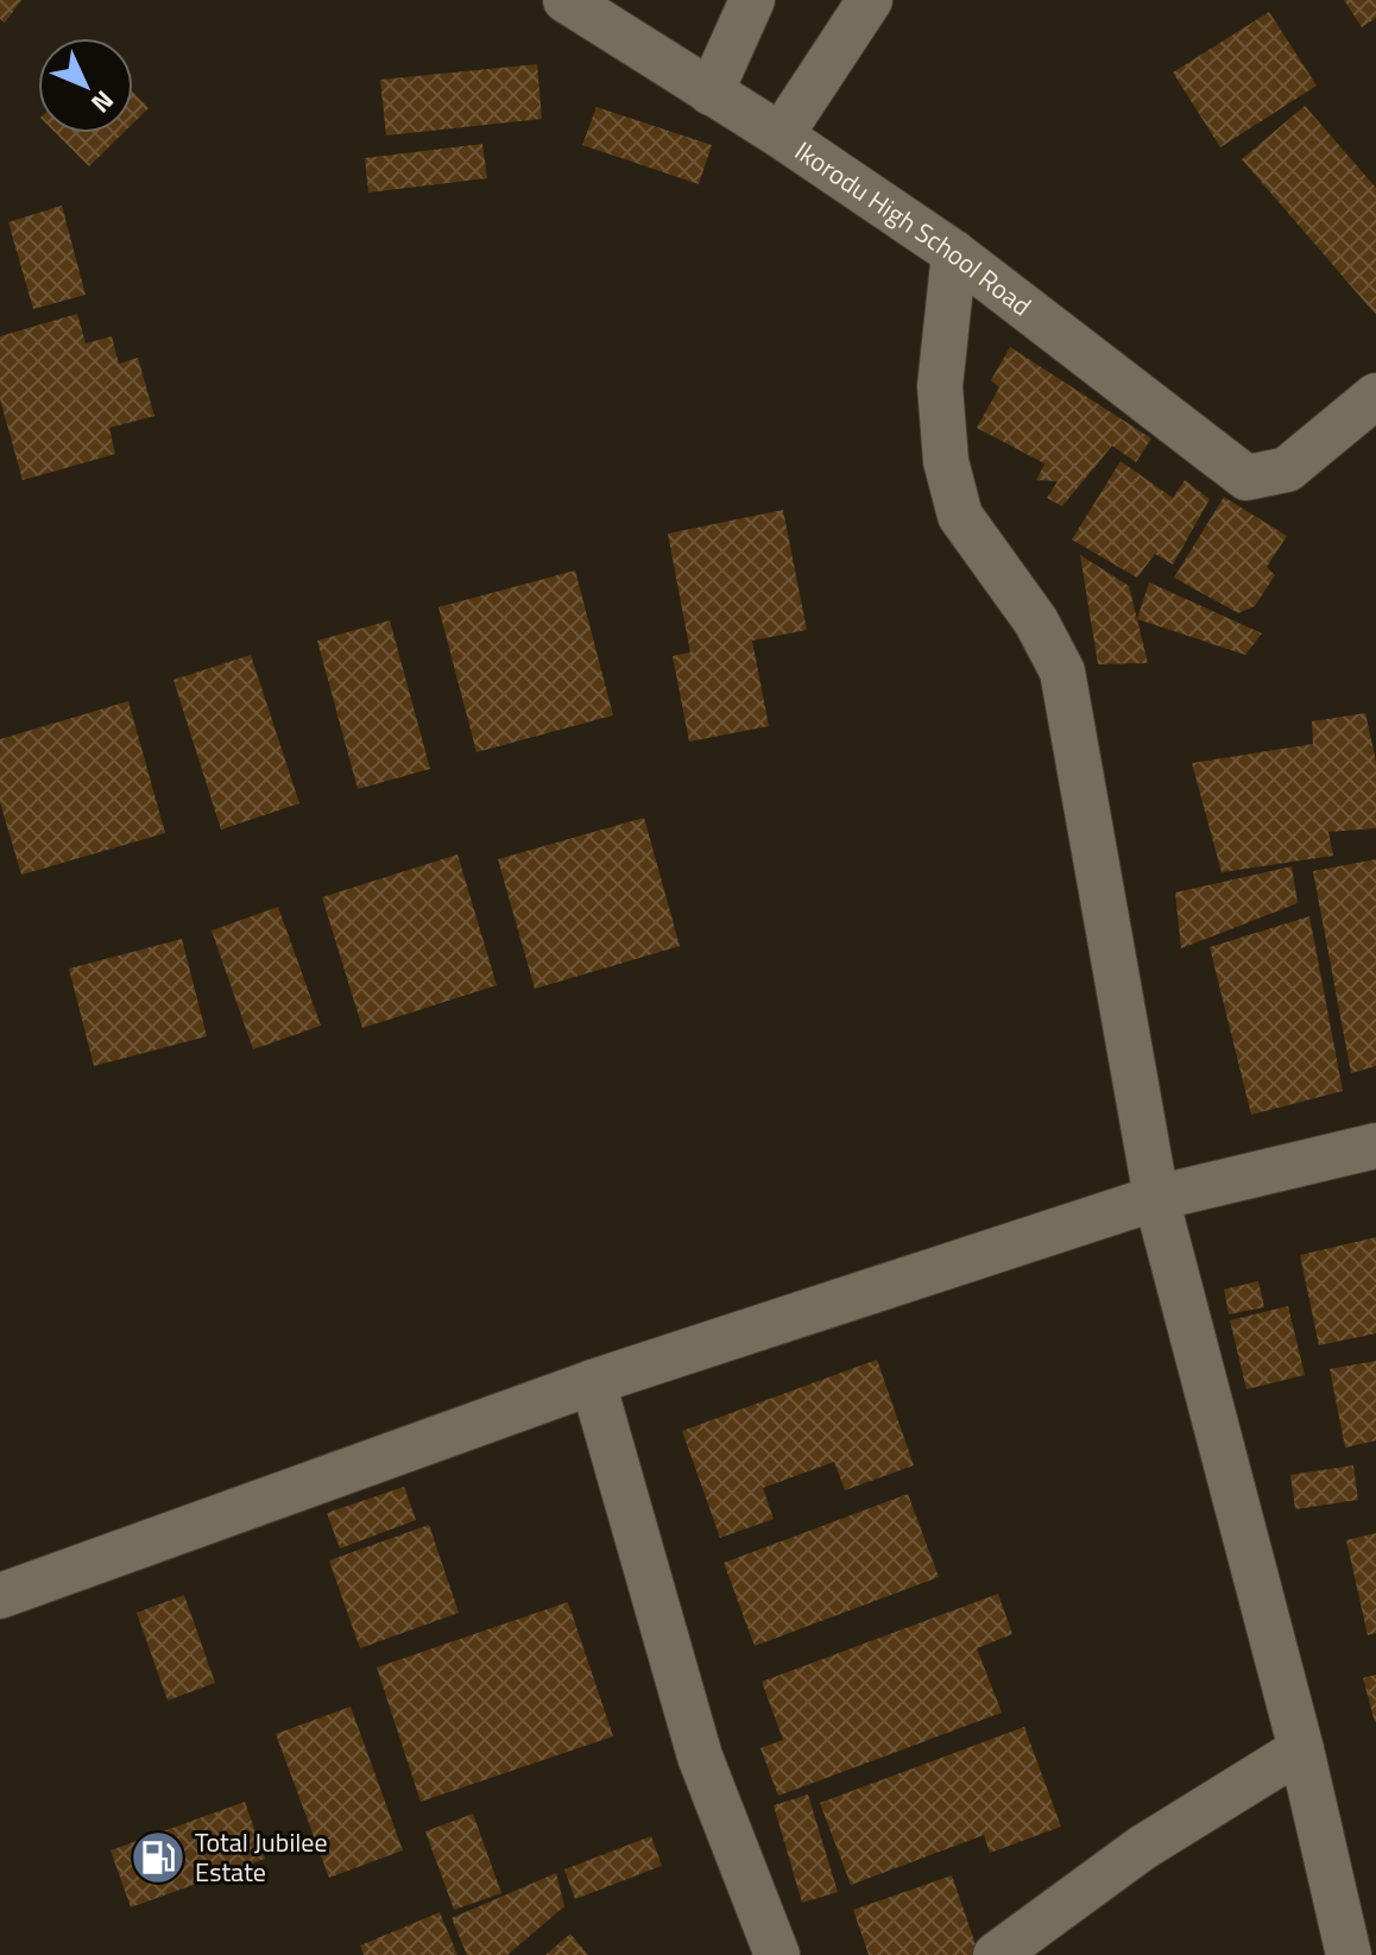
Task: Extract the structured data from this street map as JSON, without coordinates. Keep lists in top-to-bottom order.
{
  "streets": {
    "street": ["Ikorodu High School Road"]
  },
  "places": {
    "fuel station": ["Total Jubilee Estate"]
  },
  "north": "bottom right"
}
